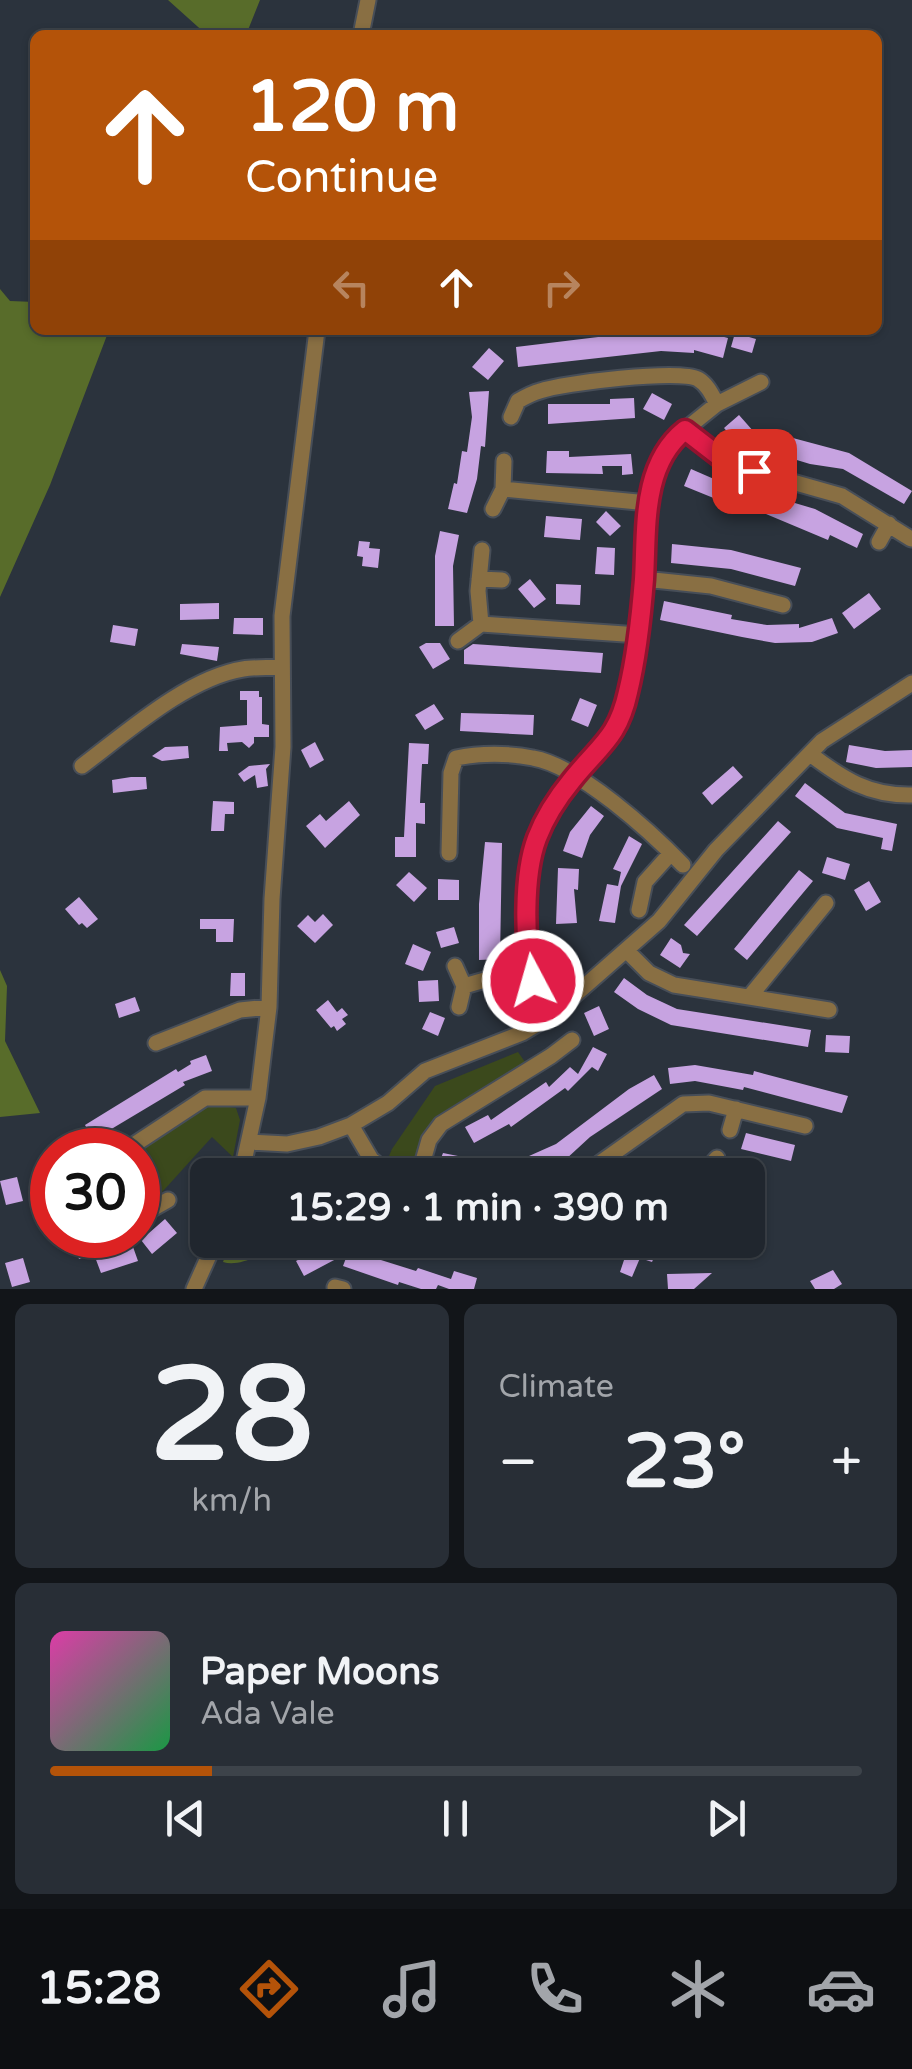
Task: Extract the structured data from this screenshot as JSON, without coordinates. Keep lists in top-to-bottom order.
{
  "page": {
    "turn": ["120 m", "Continue"],
    "limit": "30",
    "trip": "15:29 · 1 min · 390 m",
    "tile": [
      ["28", "km/h"],
      "Climate"
    ],
    "heat": ["−", "23°", "+"],
    "song": ["Paper Moons", "Ada Vale"],
    "tabs": "15:28"
  }
}
